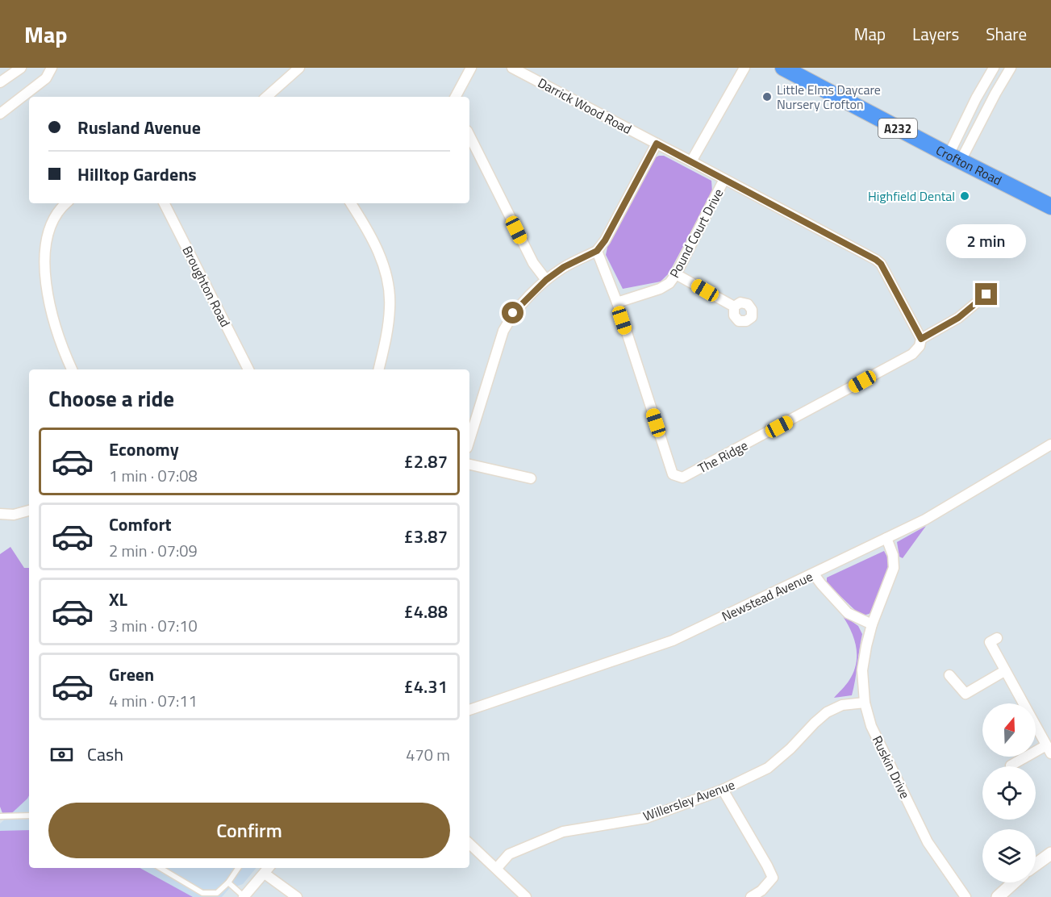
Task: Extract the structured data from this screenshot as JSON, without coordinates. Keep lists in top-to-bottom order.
{
  "streets": {
    "main road": ["A232", "Crofton Road"],
    "street": [
      "Darrick Wood Road",
      "Pound Court Drive",
      "Broughton Road",
      "The Ridge",
      "Newstead Avenue",
      "Ruskin Drive",
      "Willersley Avenue"
    ]
  },
  "crossings": [
    ["Pound Court Drive", "The Ridge"],
    ["Newstead Avenue", "Ruskin Drive"],
    ["Ruskin Drive", "Willersley Avenue"]
  ],
  "places": ["Little Elms Daycare Nursery Crofton", "Highfield Dental"],
  "north": "top",
  "page": {
    "header": "Map",
    "nav": ["Map", "Layers", "Share"],
    "banner": ["Rusland Avenue", "Hilltop Gardens"],
    "bubble": "2 min",
    "heading": "Choose a ride",
    "list": [
      {
        "name": "Economy",
        "note": "1 min · 07:08",
        "value": "£2.87"
      },
      {
        "name": "Comfort",
        "note": "2 min · 07:09",
        "value": "£3.87"
      },
      {
        "name": "XL",
        "note": "3 min · 07:10",
        "value": "£4.88"
      },
      {
        "name": "Green",
        "note": "4 min · 07:11",
        "value": "£4.31"
      }
    ],
    "pay": ["Cash", "470 m"],
    "buttons": "Confirm"
  }
}
